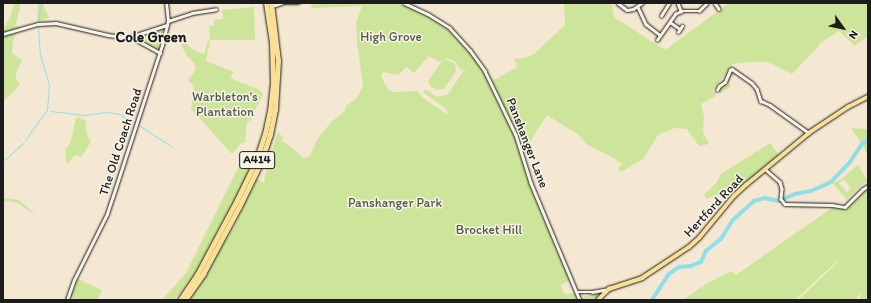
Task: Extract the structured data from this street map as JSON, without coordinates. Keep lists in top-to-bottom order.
{
  "streets": {
    "highway": ["A414"],
    "main road": ["Hertford Road"],
    "street": ["The Old Coach Road", "Panshanger Lane"]
  },
  "districts": ["Cole Green"],
  "parks": [
    "High Grove",
    "Warbleton's Plantation",
    "Panshanger Park",
    "Brocket Hill"
  ],
  "north": "bottom right"
}
